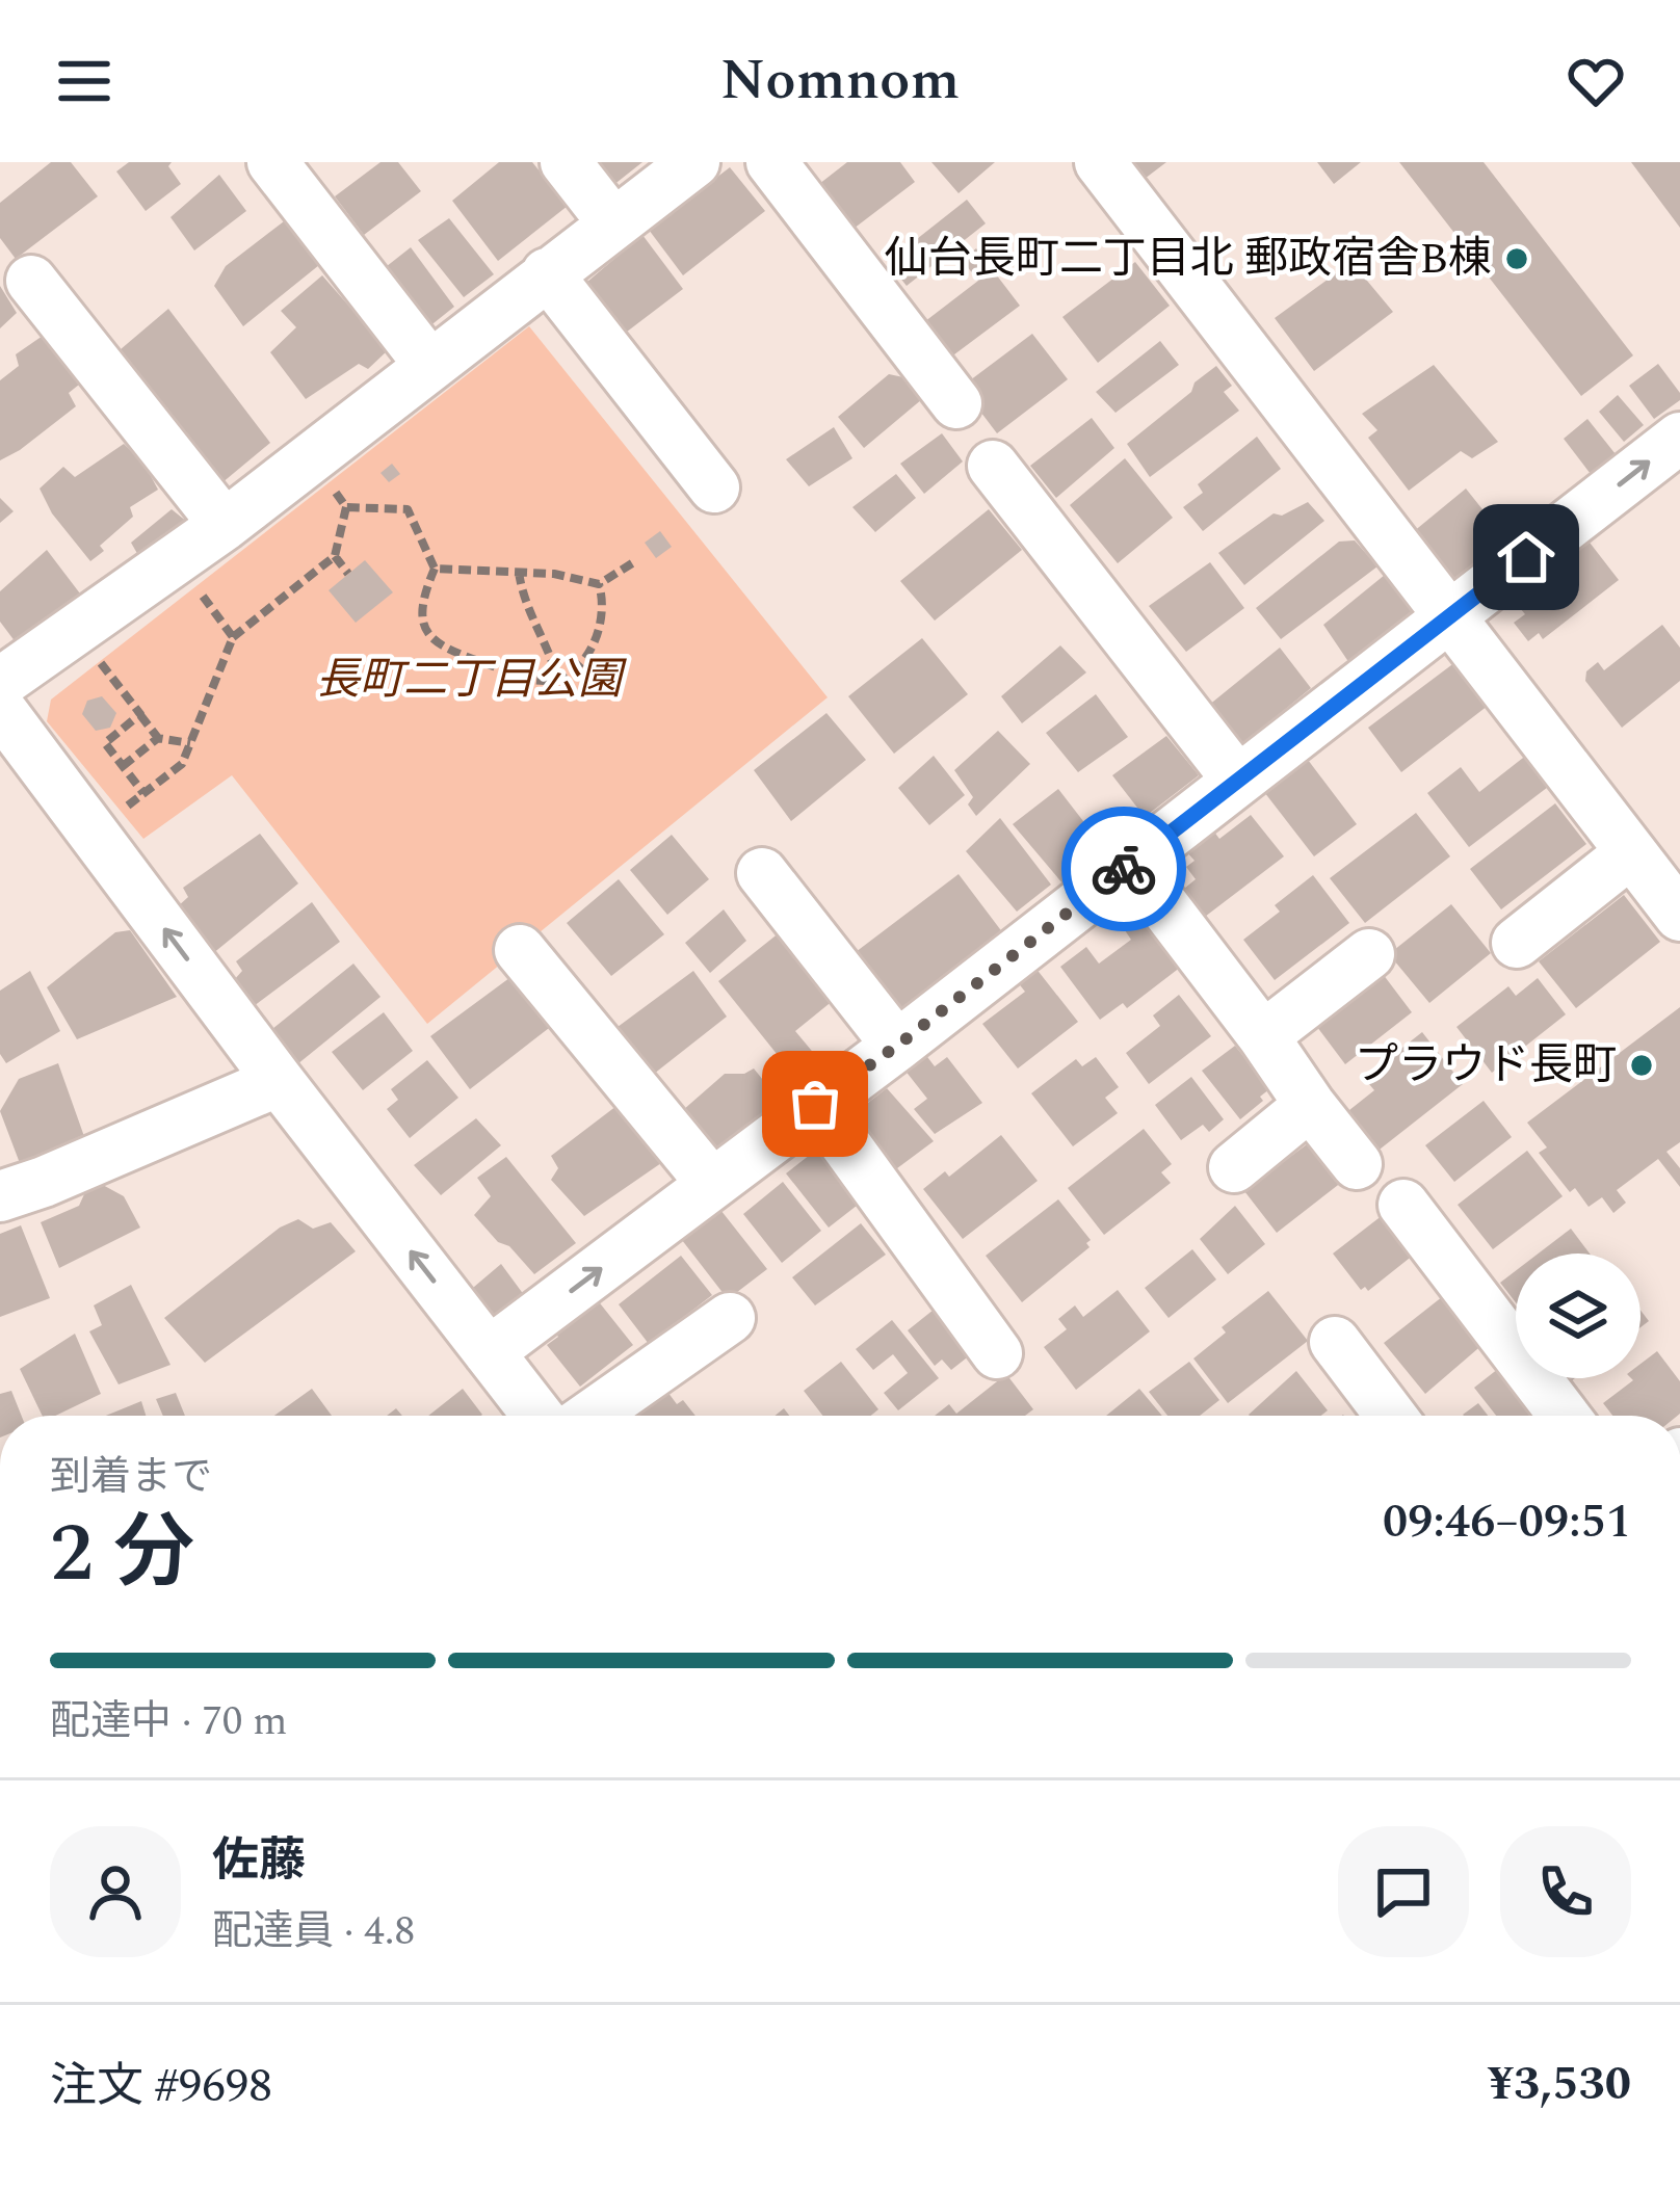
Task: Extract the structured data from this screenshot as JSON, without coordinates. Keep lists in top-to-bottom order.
{
  "parks": ["長町二丁目公園"],
  "places": ["仙台長町二丁目北 郵政宿舎B棟", "プラウド長町"],
  "page": {
    "header": "Nomnom",
    "heading": ["2 分", "到着まで", "09:46–09:51"],
    "panel": [
      "佐藤",
      "配達員 · 4.8",
      "注文 #9698",
      "¥3,530"
    ],
    "bar": "配達中 · 70 m"
  }
}
